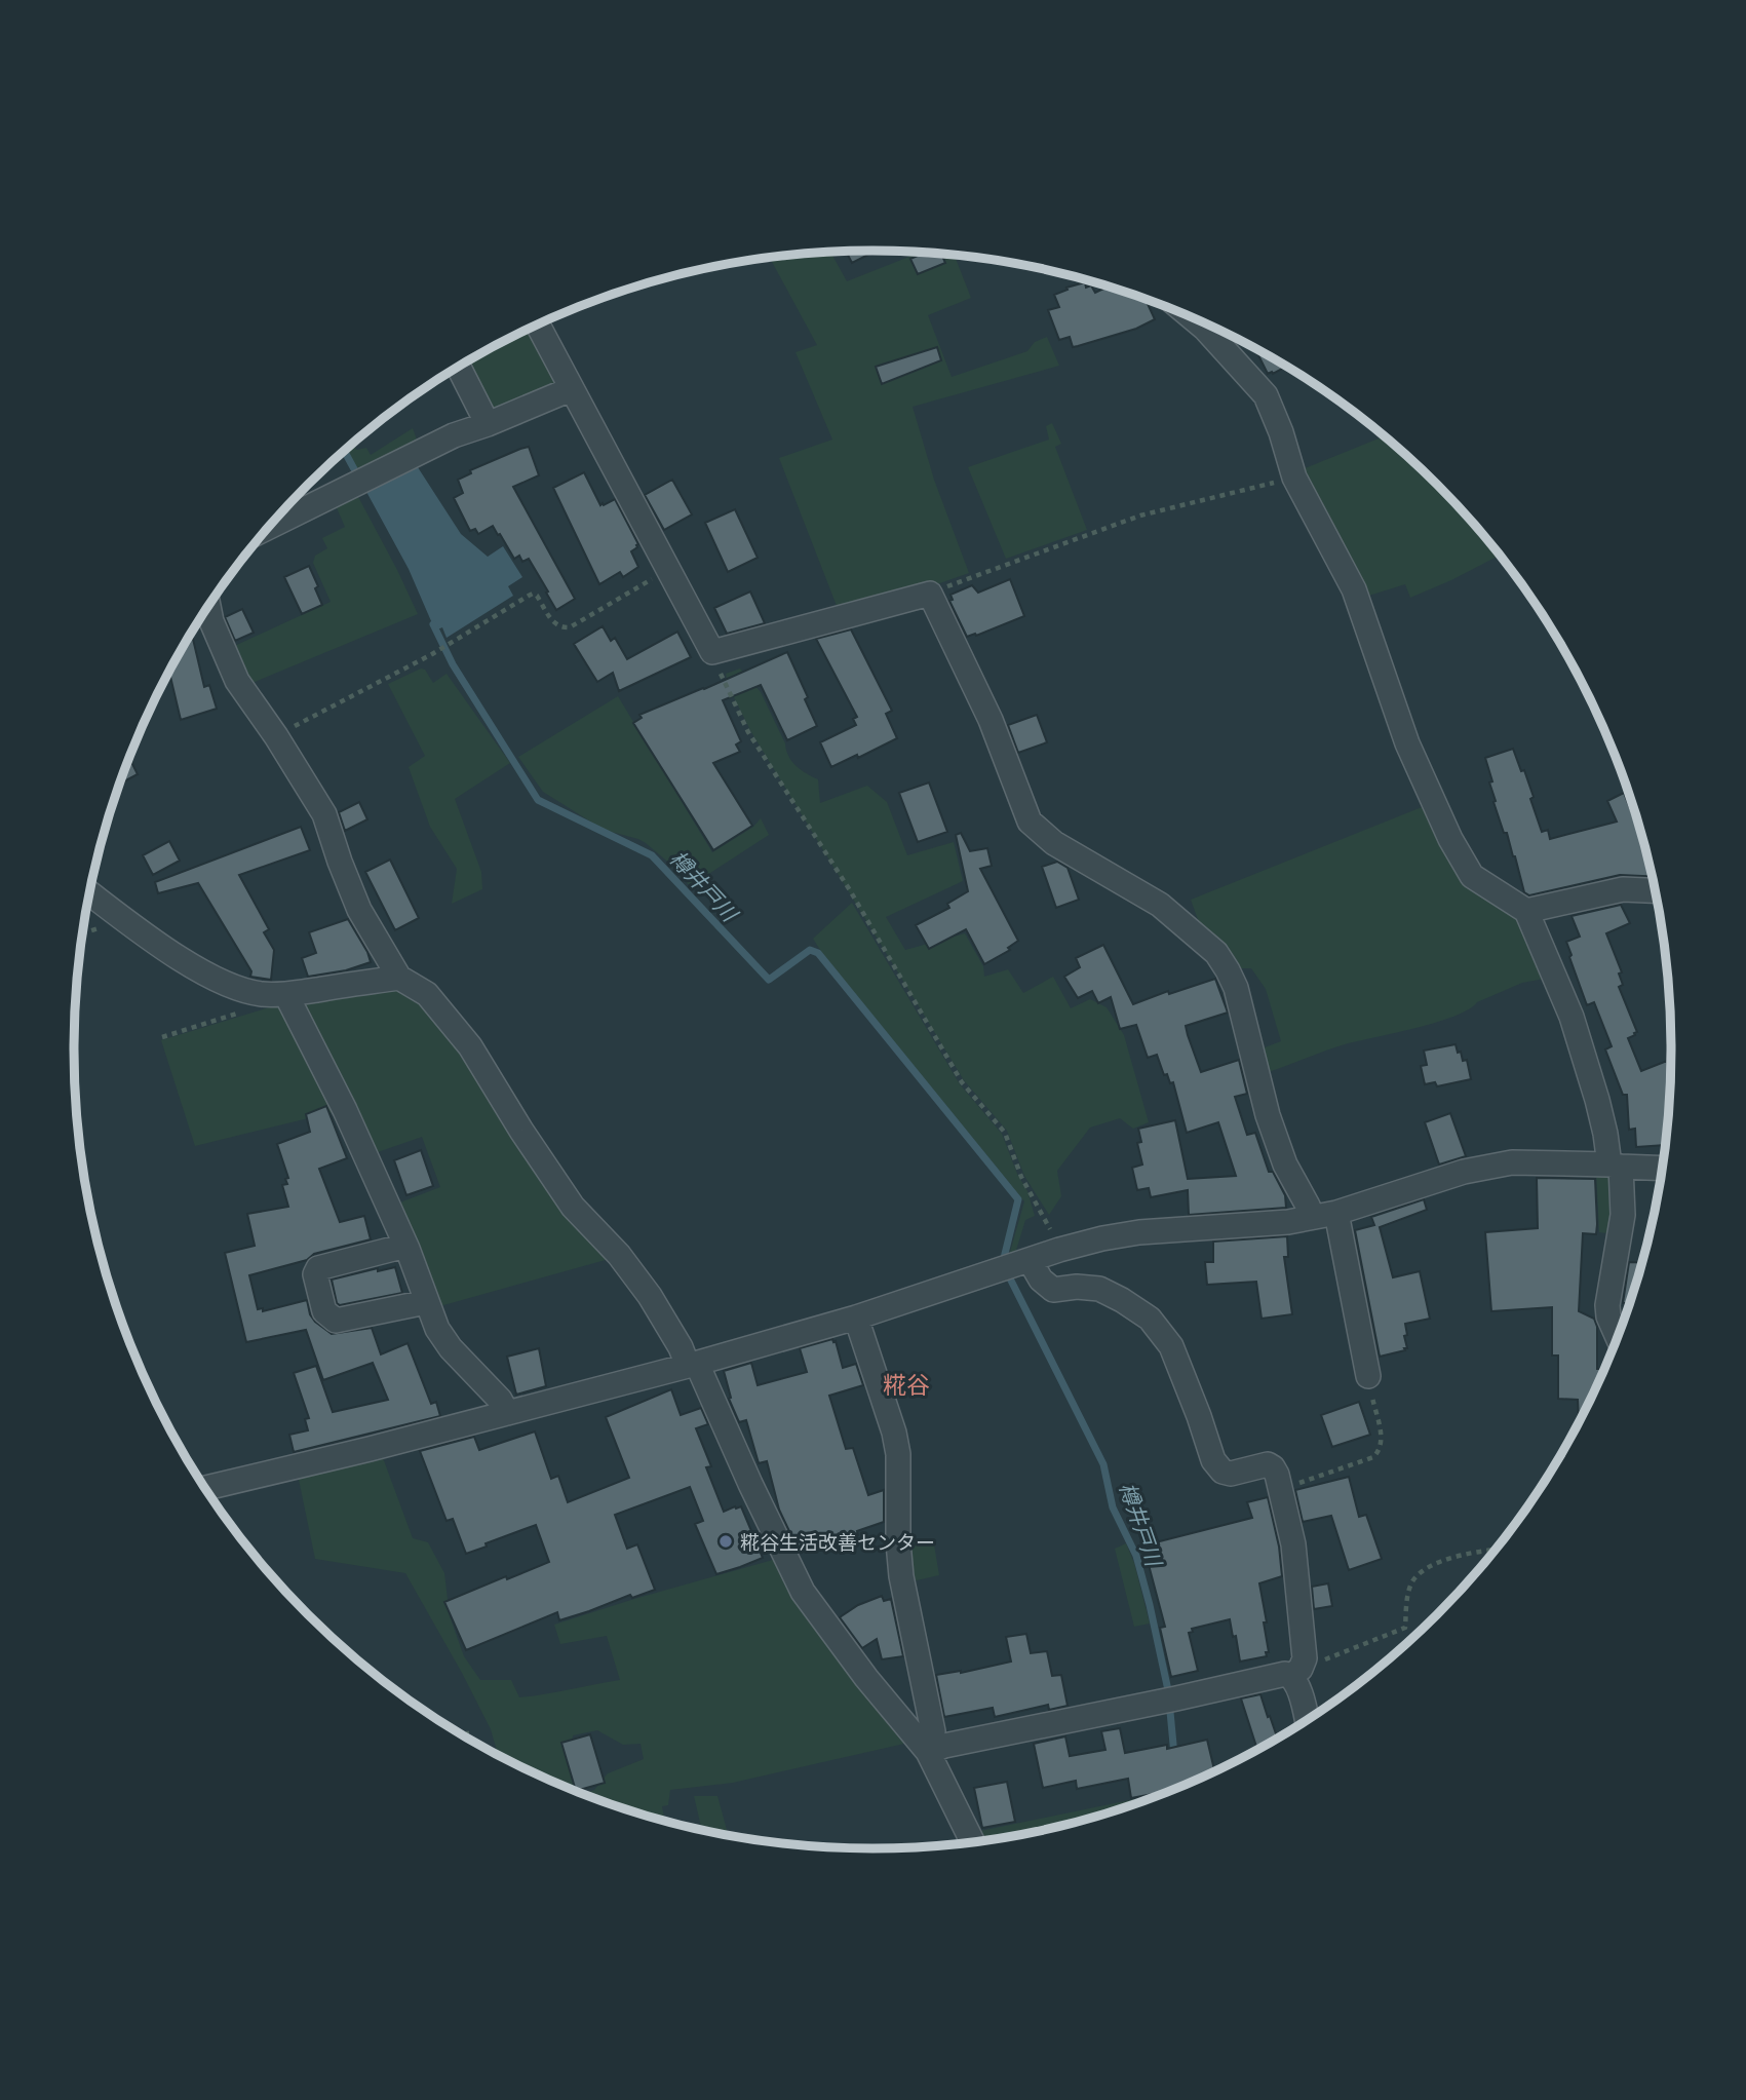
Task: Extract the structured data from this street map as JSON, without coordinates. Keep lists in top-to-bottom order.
{
  "districts": ["糀谷"],
  "water": ["樽井戸川"],
  "places": ["糀谷生活改善センター"]
}
